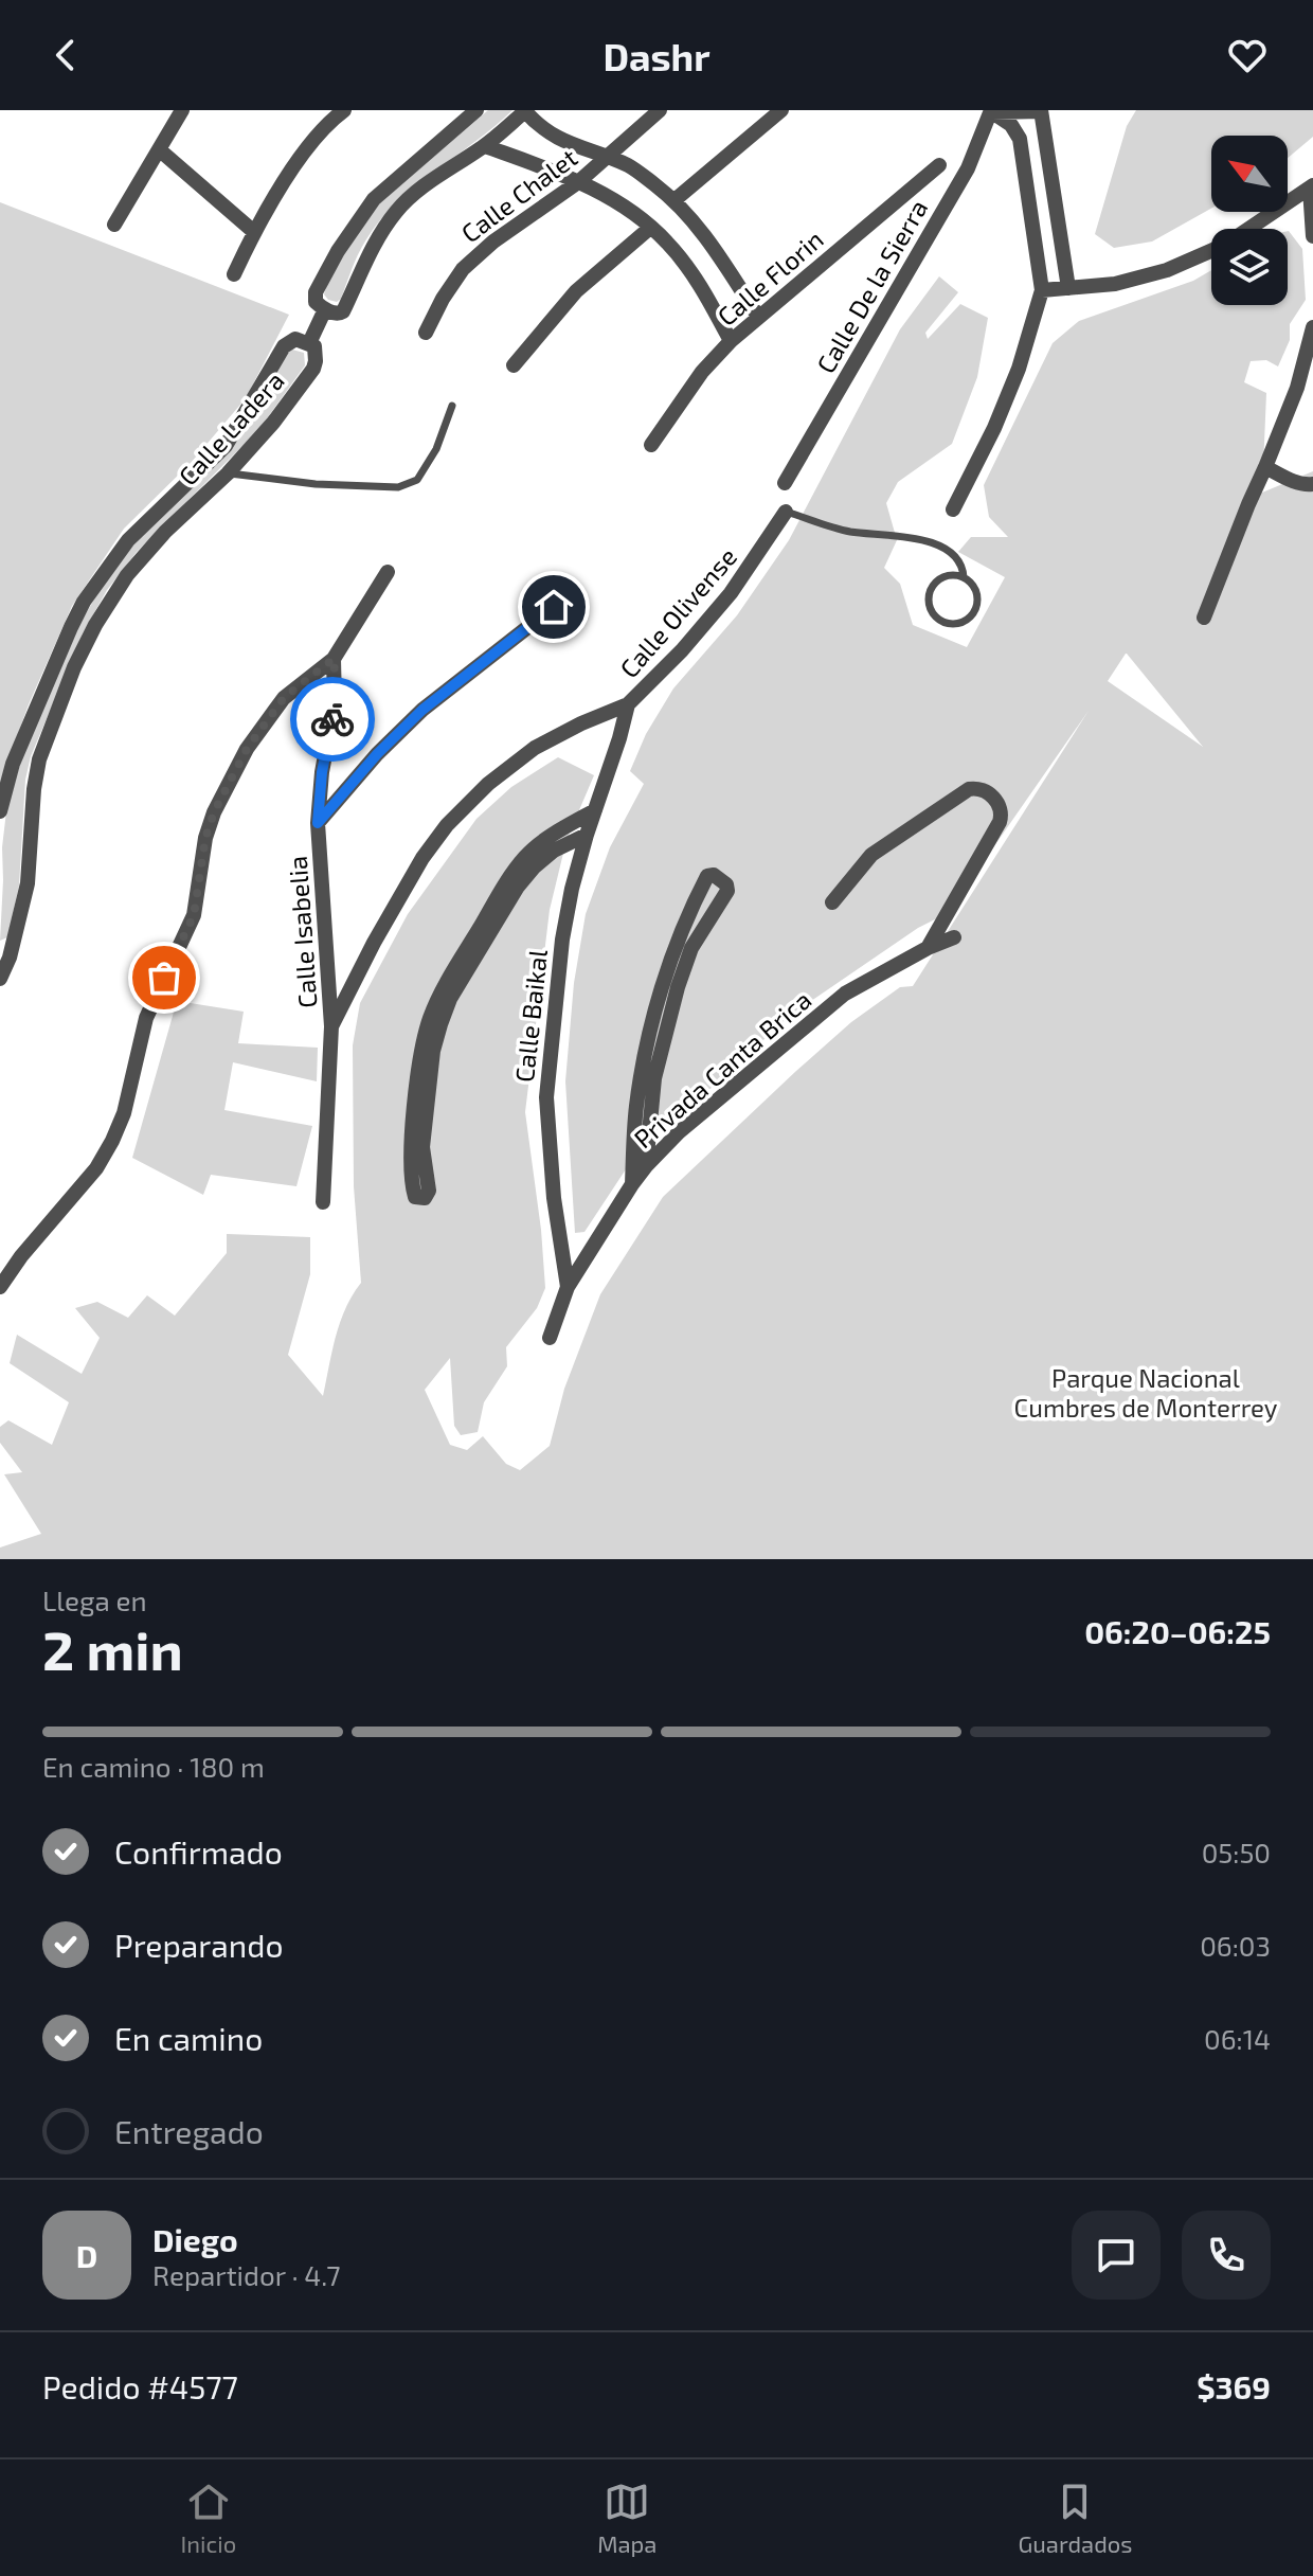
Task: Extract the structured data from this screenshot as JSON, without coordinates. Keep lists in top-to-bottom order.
{
  "streets": {
    "street": [
      "Calle Chalet",
      "Calle Florin",
      "Calle De la Sierra",
      "Calle Ladera",
      "Calle Olivense",
      "Calle Isabelia",
      "Calle Baikal",
      "Privada Canta Brica"
    ]
  },
  "crossings": [
    ["Calle Olivense", "Calle Isabelia"],
    ["Calle Olivense", "Calle Baikal"],
    ["Calle Baikal", "Privada Canta Brica"]
  ],
  "parks": ["Parque Nacional Cumbres de Monterrey"],
  "north": "top left",
  "page": {
    "header": "Dashr",
    "heading": ["2 min", "Llega en", "06:20–06:25"],
    "panel": [
      "Diego",
      "Repartidor · 4.7",
      "Pedido #4577",
      "$369"
    ],
    "bar": "En camino · 180 m",
    "list": [
      ["Confirmado", "05:50"],
      ["Preparando", "06:03"],
      ["En camino", "06:14"],
      "Entregado"
    ],
    "round": "D",
    "tabs": ["Inicio", "Mapa", "Guardados"]
  }
}
